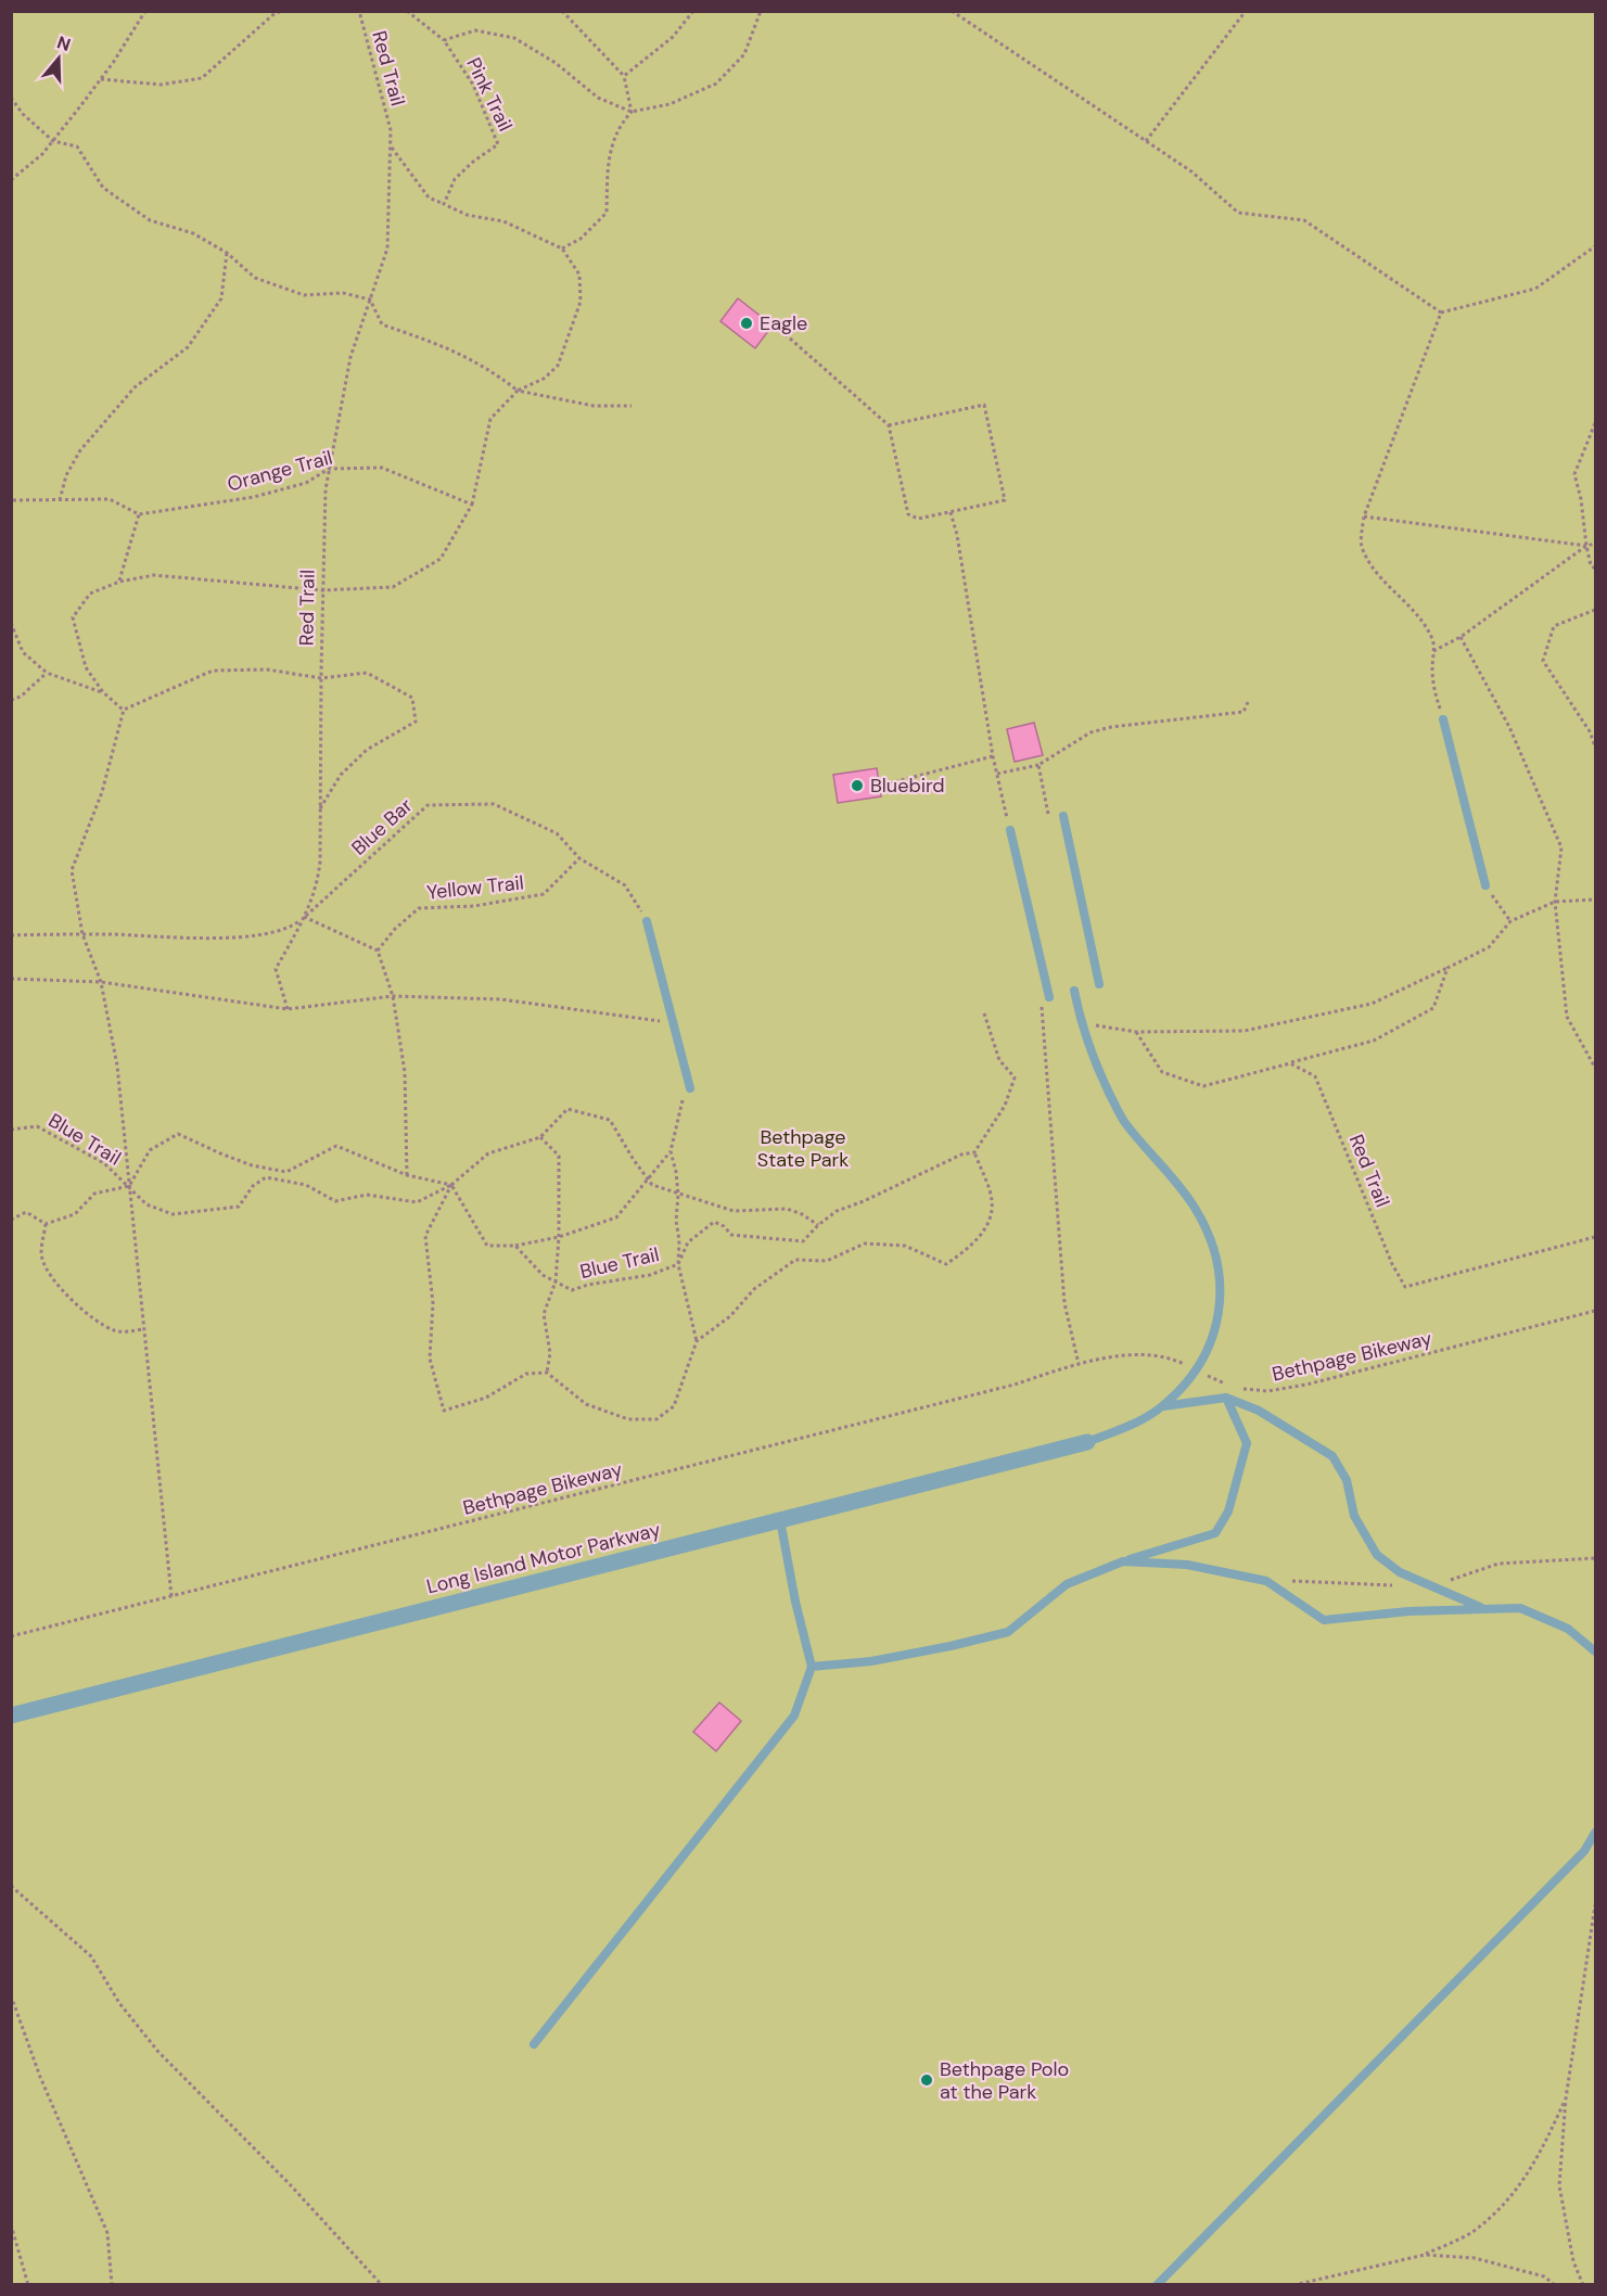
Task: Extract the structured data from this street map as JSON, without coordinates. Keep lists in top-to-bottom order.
{
  "streets": {
    "street": ["Long Island Motor Parkway"],
    "path": [
      "Red Trail",
      "Pink Trail",
      "Orange Trail",
      "Blue Bar",
      "Yellow Trail",
      "Blue Trail",
      "Bethpage Bikeway"
    ]
  },
  "crossings": [
    ["Red Trail", "Orange Trail"],
    ["Red Trail", "Blue Bar"],
    ["Blue Bar", "Yellow Trail"]
  ],
  "parks": ["Bethpage State Park"],
  "places": ["Eagle", "Bluebird", "Bethpage Polo at the Park"],
  "north": "top"
}
